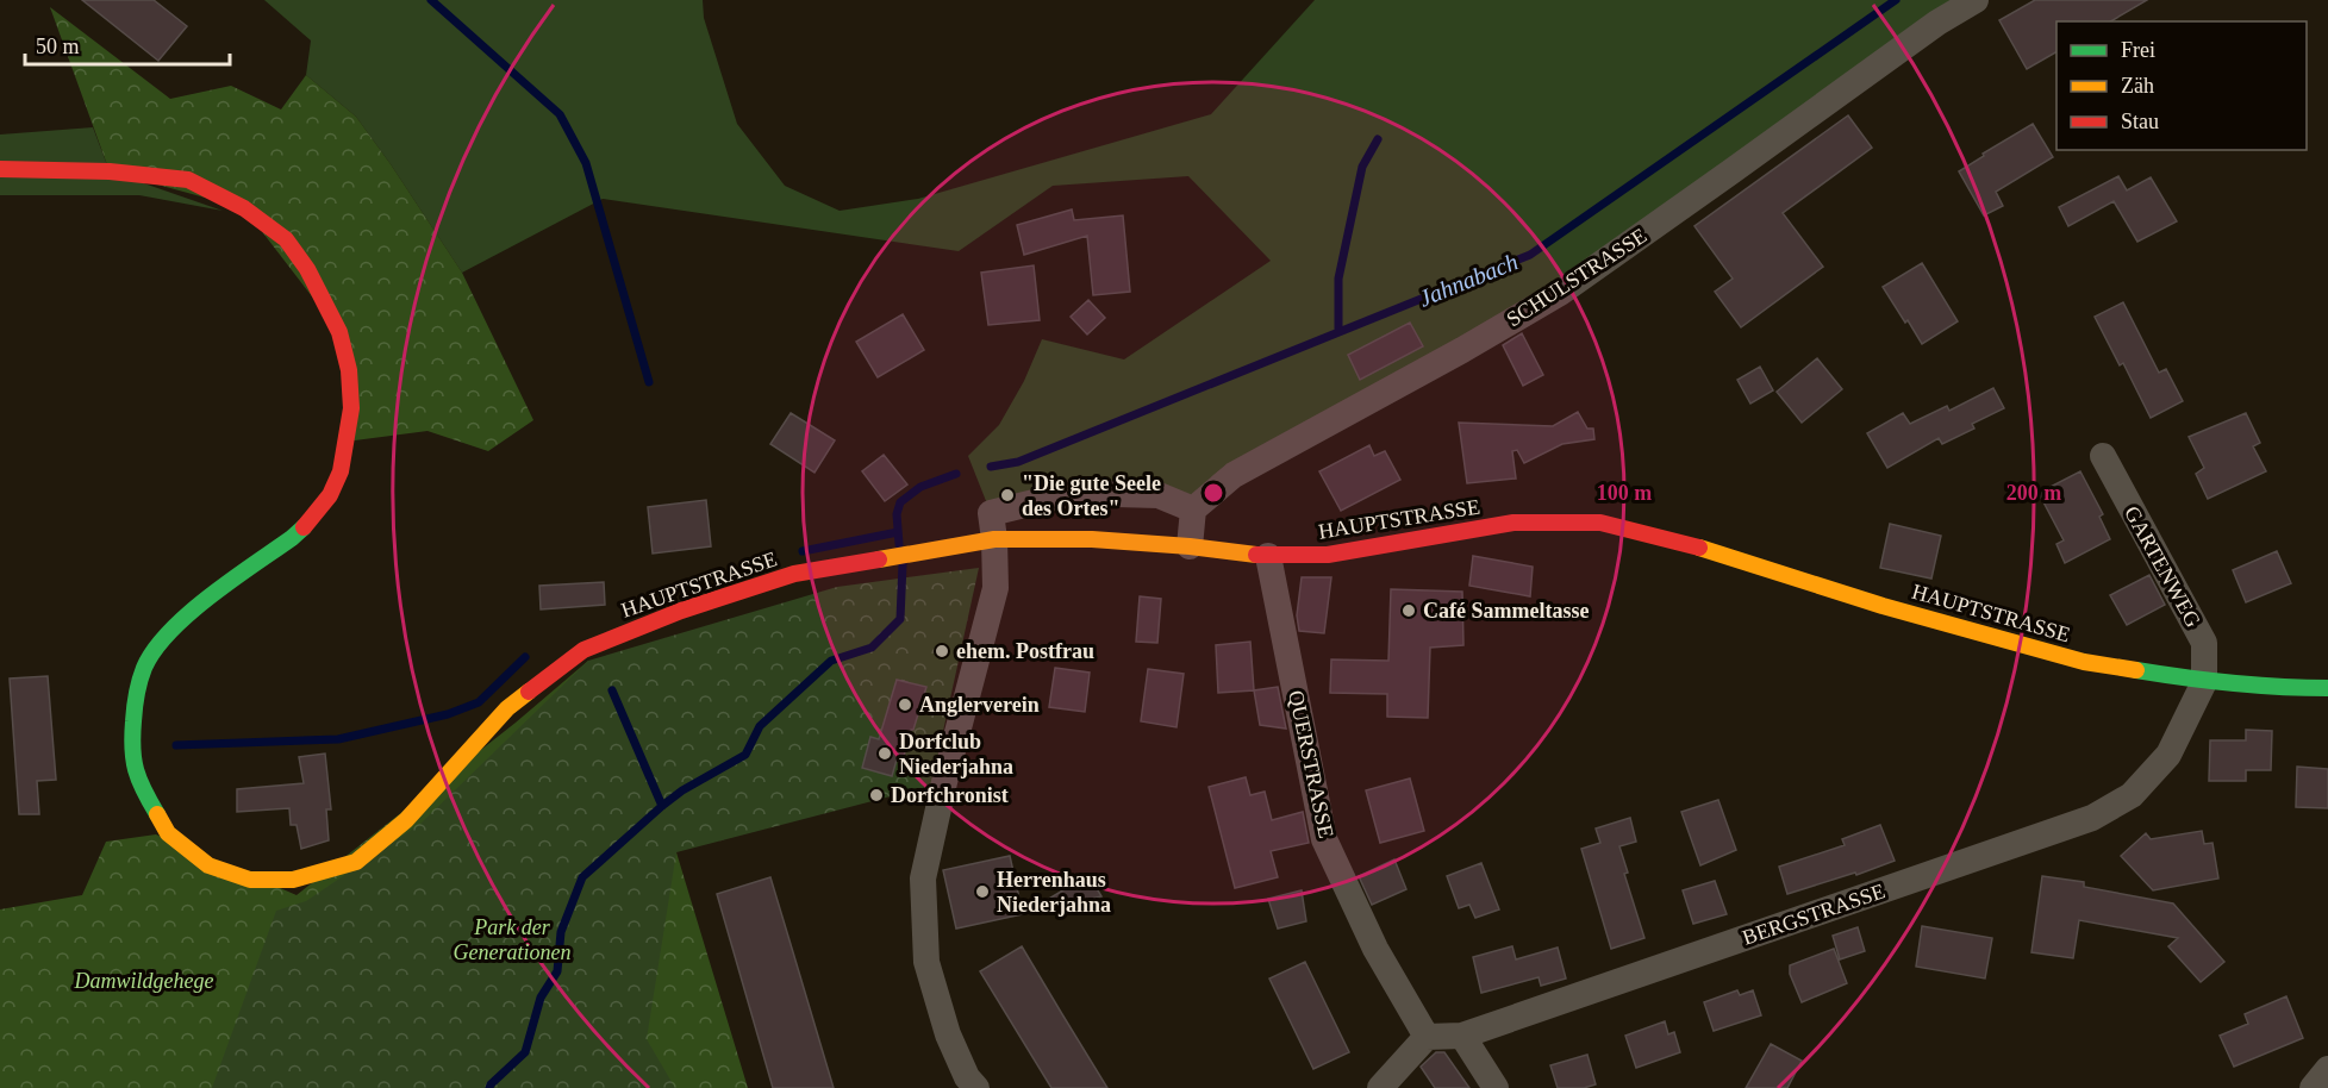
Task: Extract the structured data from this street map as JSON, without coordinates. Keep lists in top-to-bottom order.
{
  "streets": {
    "street": [
      "SCHULSTRASSE",
      "HAUPTSTRASSE",
      "GARTENWEG",
      "QUERSTRASSE",
      "BERGSTRASSE"
    ]
  },
  "crossings": [
    ["HAUPTSTRASSE", "GARTENWEG"],
    ["HAUPTSTRASSE", "QUERSTRASSE"],
    ["HAUPTSTRASSE", "BERGSTRASSE"],
    ["GARTENWEG", "BERGSTRASSE"],
    ["QUERSTRASSE", "BERGSTRASSE"]
  ],
  "water": ["Jahnabach"],
  "parks": ["Park der Generationen", "Damwildgehege"],
  "places": [
    "\"Die gute Seele des Ortes\"",
    "Café Sammeltasse",
    "ehem. Postfrau",
    "Anglerverein",
    "Dorfclub Niederjahna",
    "Dorfchronist",
    "Herrenhaus Niederjahna"
  ],
  "legend": ["Frei", "Zäh", "Stau"],
  "scale_bar": "50 m",
  "rings": ["100 m", "200 m"]
}
